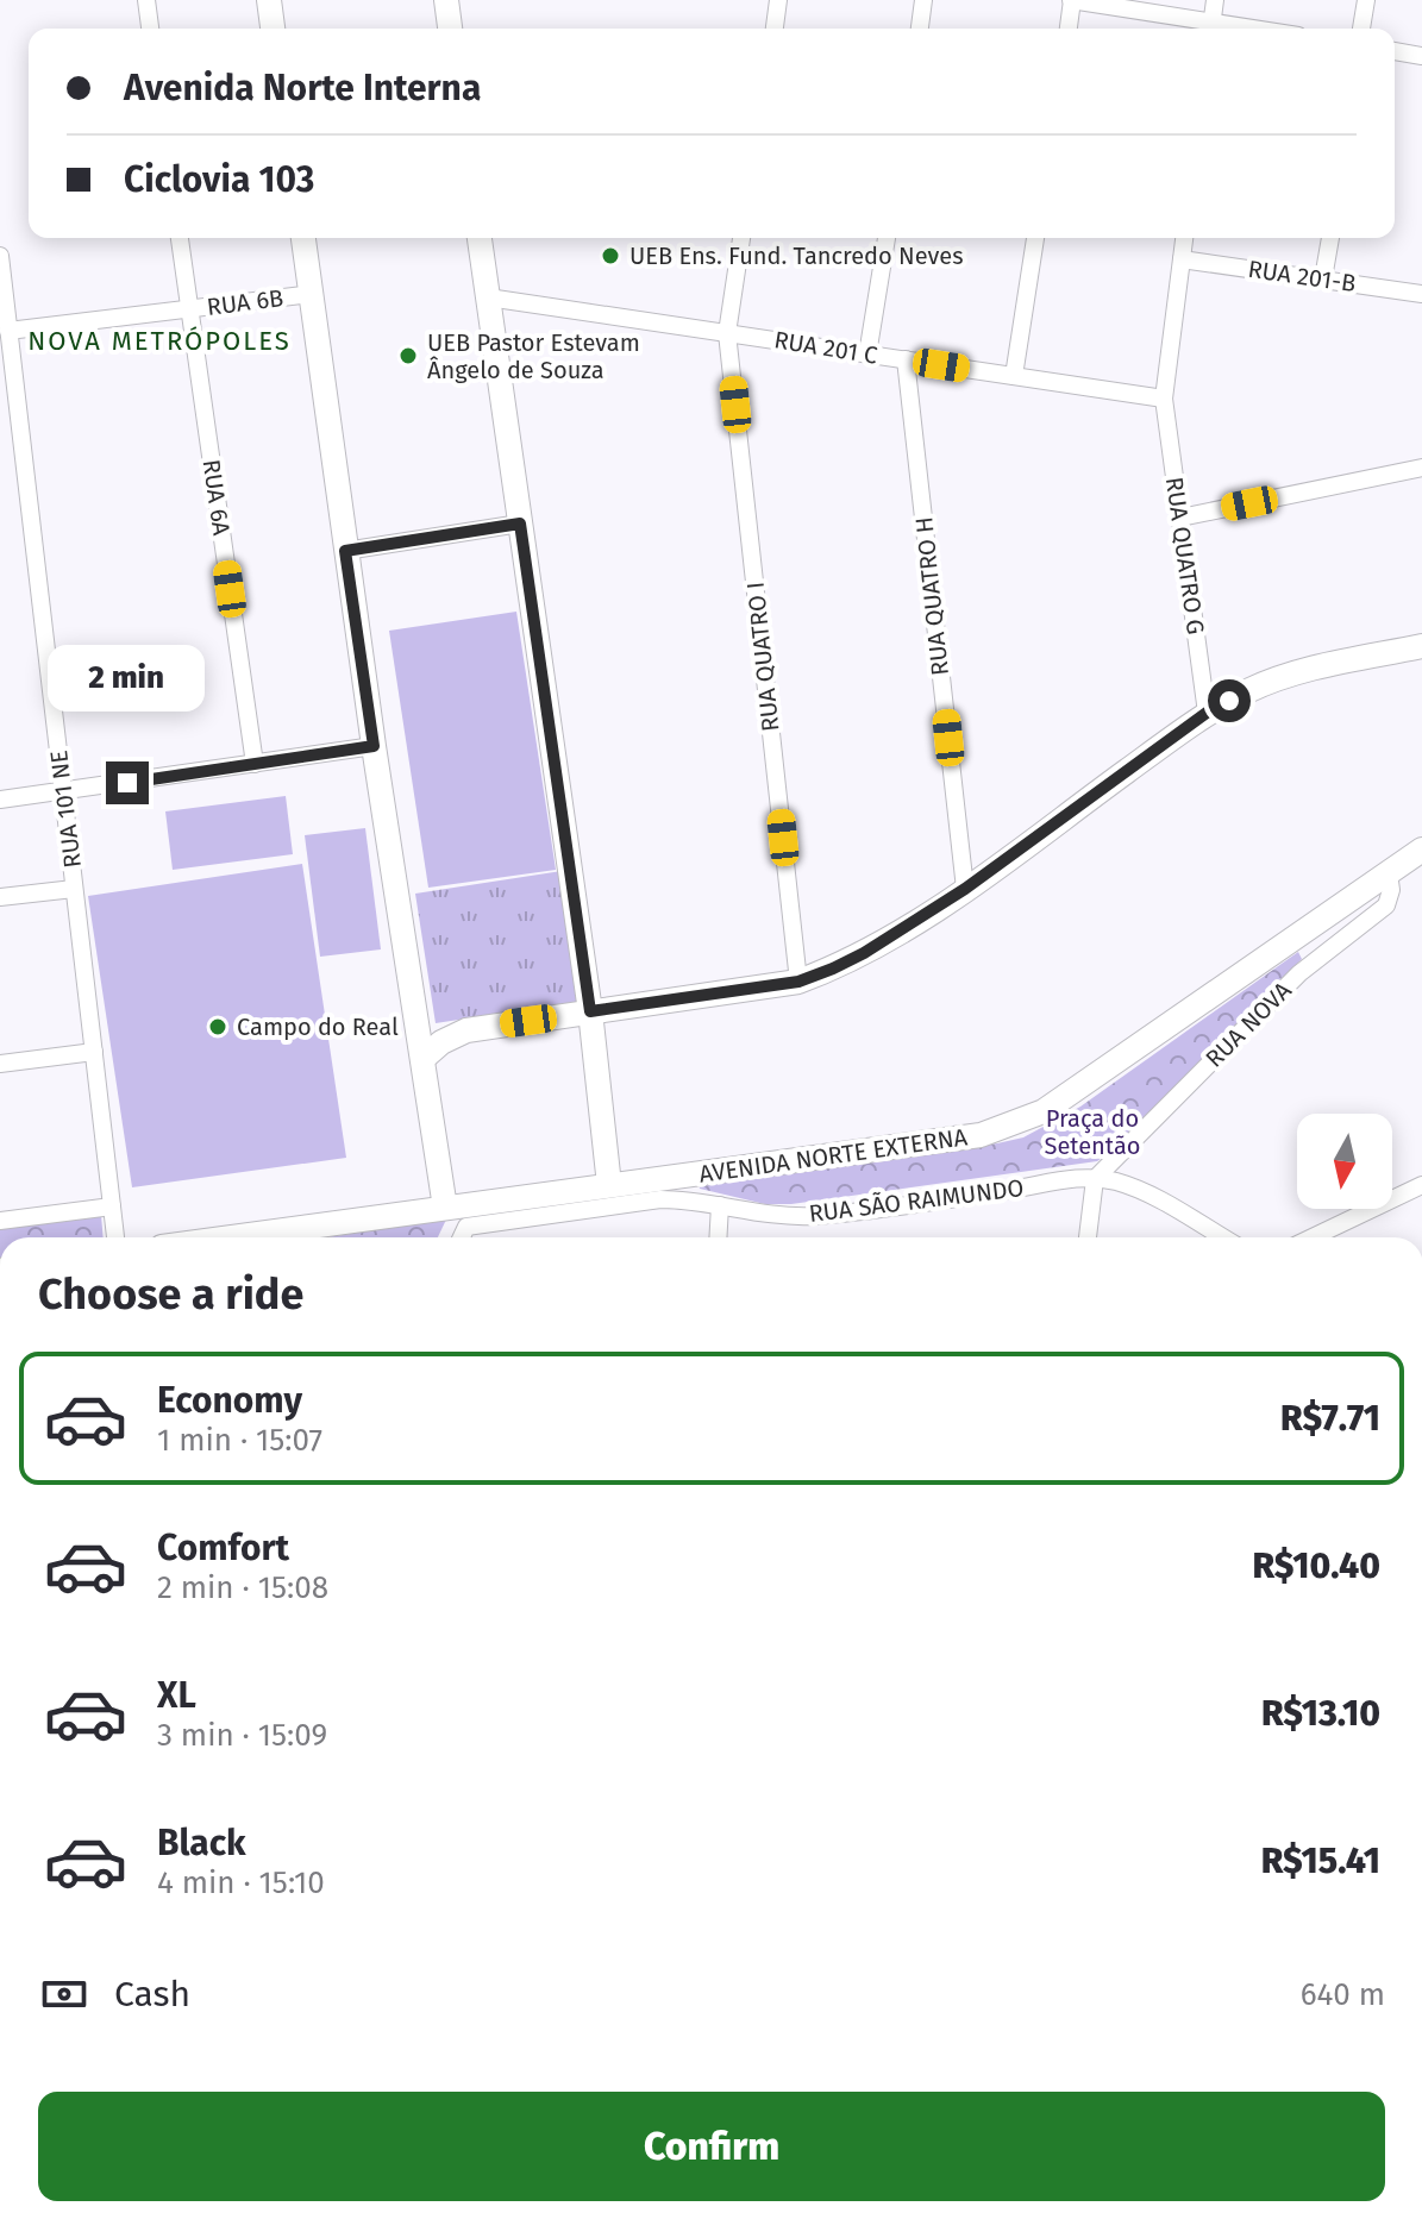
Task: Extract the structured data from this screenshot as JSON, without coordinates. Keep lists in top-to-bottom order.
{
  "streets": {
    "main road": ["AVENIDA NORTE EXTERNA"],
    "street": [
      "RUA 201-B",
      "RUA 6B",
      "RUA 201 C",
      "RUA 6A",
      "RUA QUATRO G",
      "RUA QUATRO H",
      "RUA QUATRO I",
      "RUA 101 NE",
      "RUA NOVA",
      "RUA SÃO RAIMUNDO"
    ]
  },
  "crossings": [
    ["RUA 201-B", "RUA QUATRO G"],
    ["RUA 6B", "RUA 6A"],
    ["RUA 6B", "RUA 101 NE"],
    ["RUA 201 C", "RUA QUATRO G"],
    ["RUA 201 C", "RUA QUATRO H"],
    ["RUA 201 C", "RUA QUATRO I"],
    ["RUA NOVA", "AVENIDA NORTE EXTERNA"],
    ["RUA NOVA", "RUA SÃO RAIMUNDO"],
    ["AVENIDA NORTE EXTERNA", "RUA SÃO RAIMUNDO"]
  ],
  "districts": ["NOVA METRÓPOLES"],
  "parks": ["Praça do Setentão"],
  "places": ["UEB Ens. Fund. Tancredo Neves", "UEB Pastor Estevam Ângelo de Souza", "Campo do Real"],
  "north": "bottom",
  "page": {
    "banner": ["Avenida Norte Interna", "Ciclovia 103"],
    "bubble": "2 min",
    "heading": "Choose a ride",
    "list": [
      {
        "name": "Economy",
        "note": "1 min · 15:07",
        "value": "R$7.71"
      },
      {
        "name": "Comfort",
        "note": "2 min · 15:08",
        "value": "R$10.40"
      },
      {
        "name": "XL",
        "note": "3 min · 15:09",
        "value": "R$13.10"
      },
      {
        "name": "Black",
        "note": "4 min · 15:10",
        "value": "R$15.41"
      }
    ],
    "pay": ["Cash", "640 m"],
    "buttons": "Confirm"
  }
}
